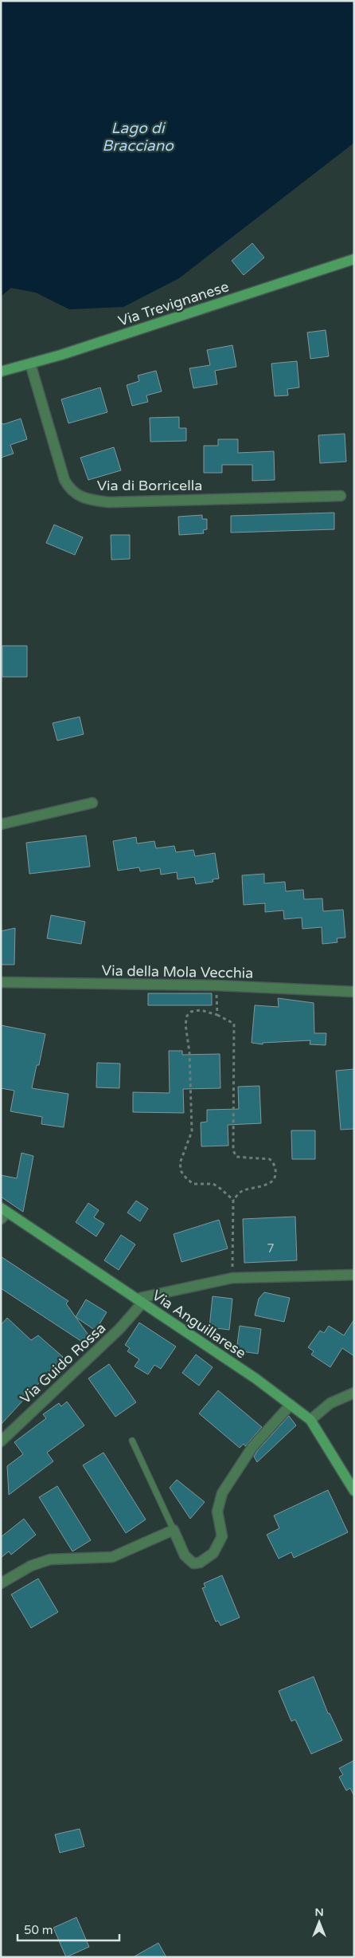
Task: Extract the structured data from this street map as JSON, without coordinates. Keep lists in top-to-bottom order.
{
  "streets": {
    "main road": ["Via Trevignanese", "Via Anguillarese"],
    "street": ["Via di Borricella", "Via della Mola Vecchia", "Via Guido Rossa"]
  },
  "crossings": [
    ["Via Trevignanese", "Via di Borricella"],
    ["Via Anguillarese", "Via Guido Rossa"]
  ],
  "water": ["Lago di Bracciano"],
  "house_numbers": ["7"],
  "scale_bar": "50 m",
  "north": "top"
}
